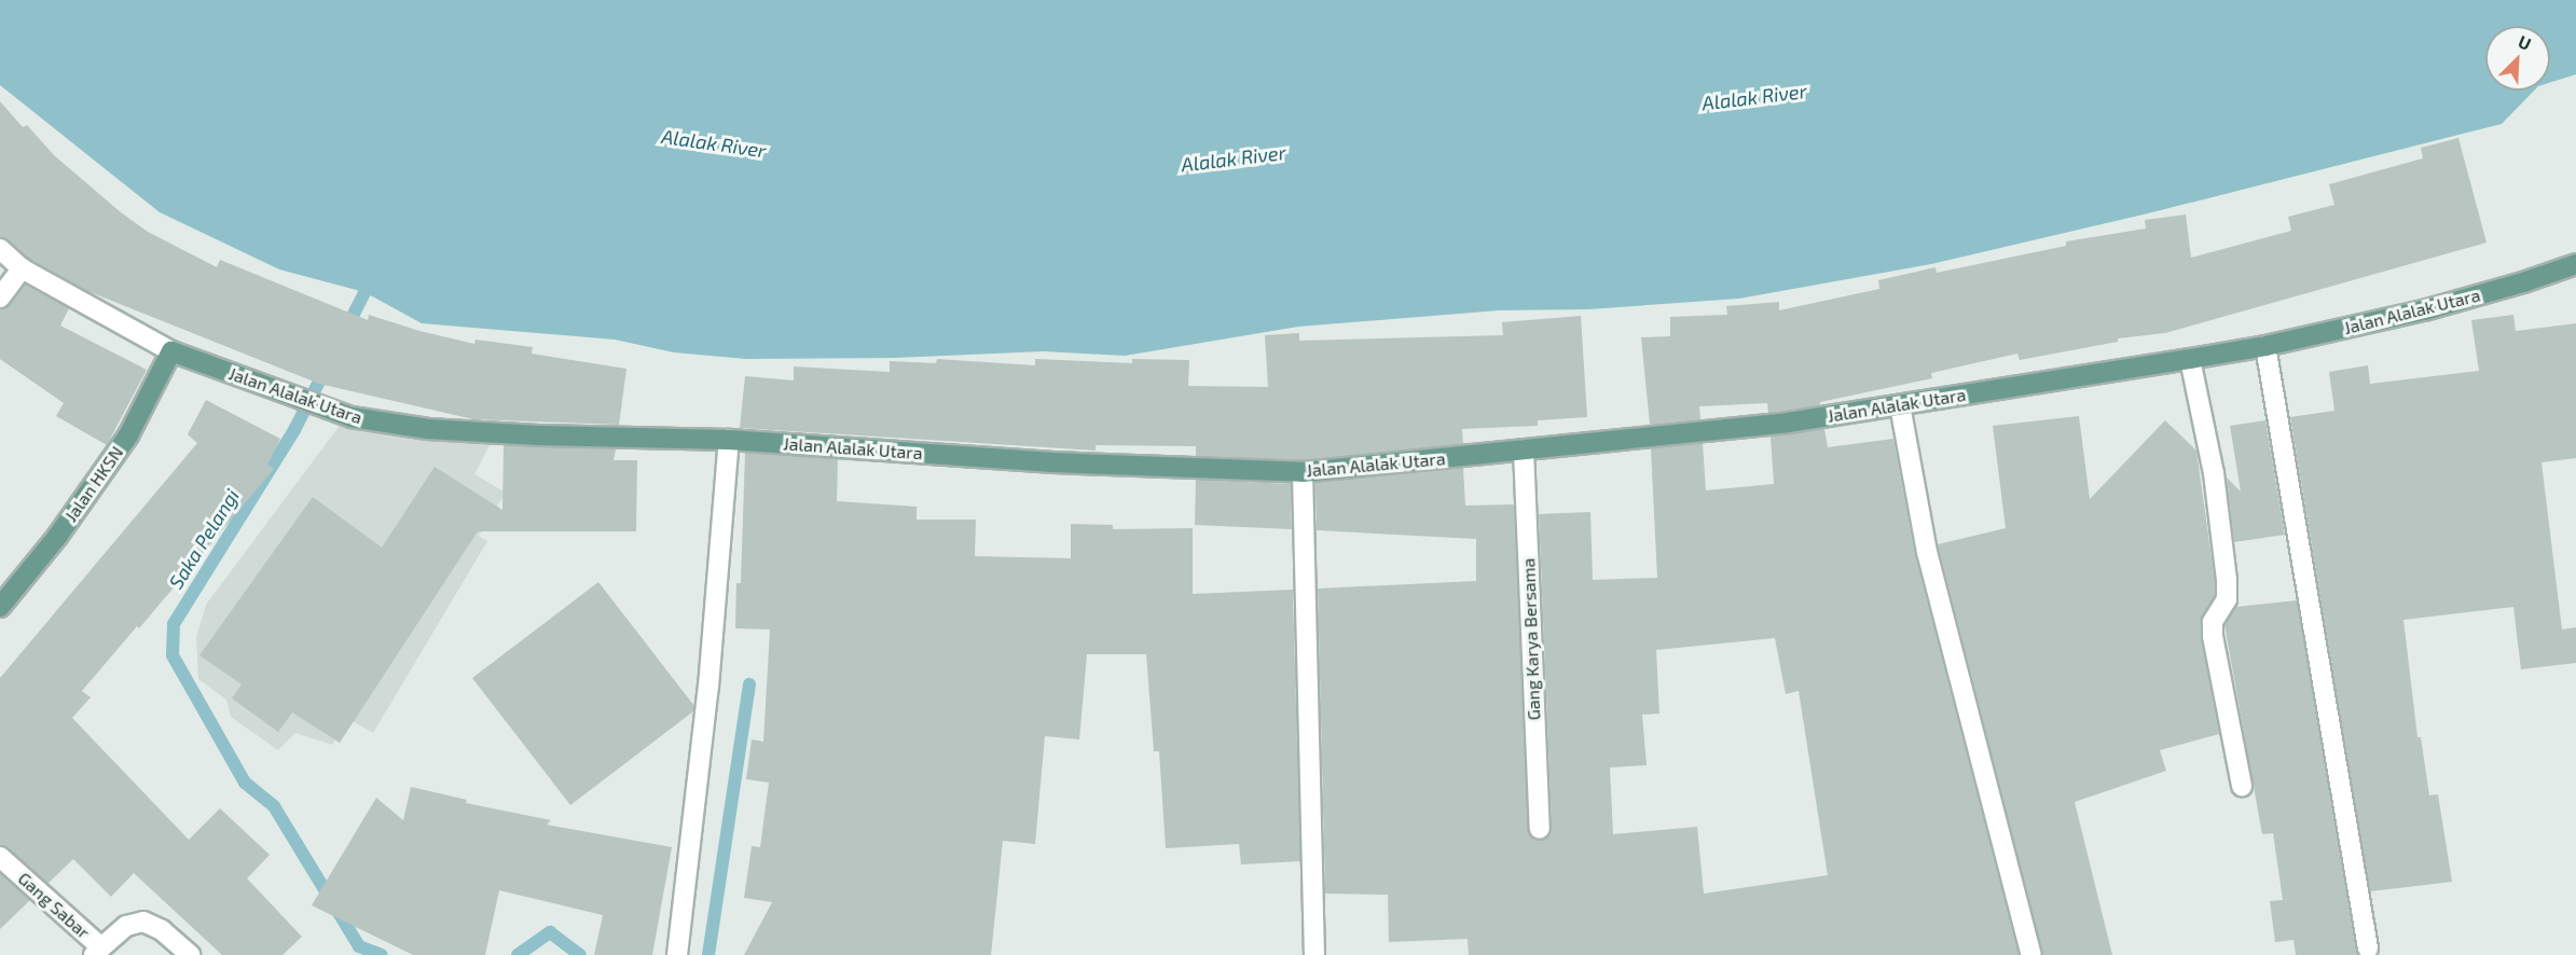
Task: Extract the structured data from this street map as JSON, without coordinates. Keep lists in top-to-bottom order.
{
  "streets": {
    "main road": ["Jalan Alalak Utara", "Jalan HKSN"],
    "street": ["Gang Karya Bersama", "Gang Sabar"]
  },
  "crossings": [
    ["Jalan Alalak Utara", "Jalan HKSN"],
    ["Jalan Alalak Utara", "Gang Karya Bersama"]
  ],
  "water": ["Alalak River", "Saka Pelangi"],
  "north": "top right"
}
